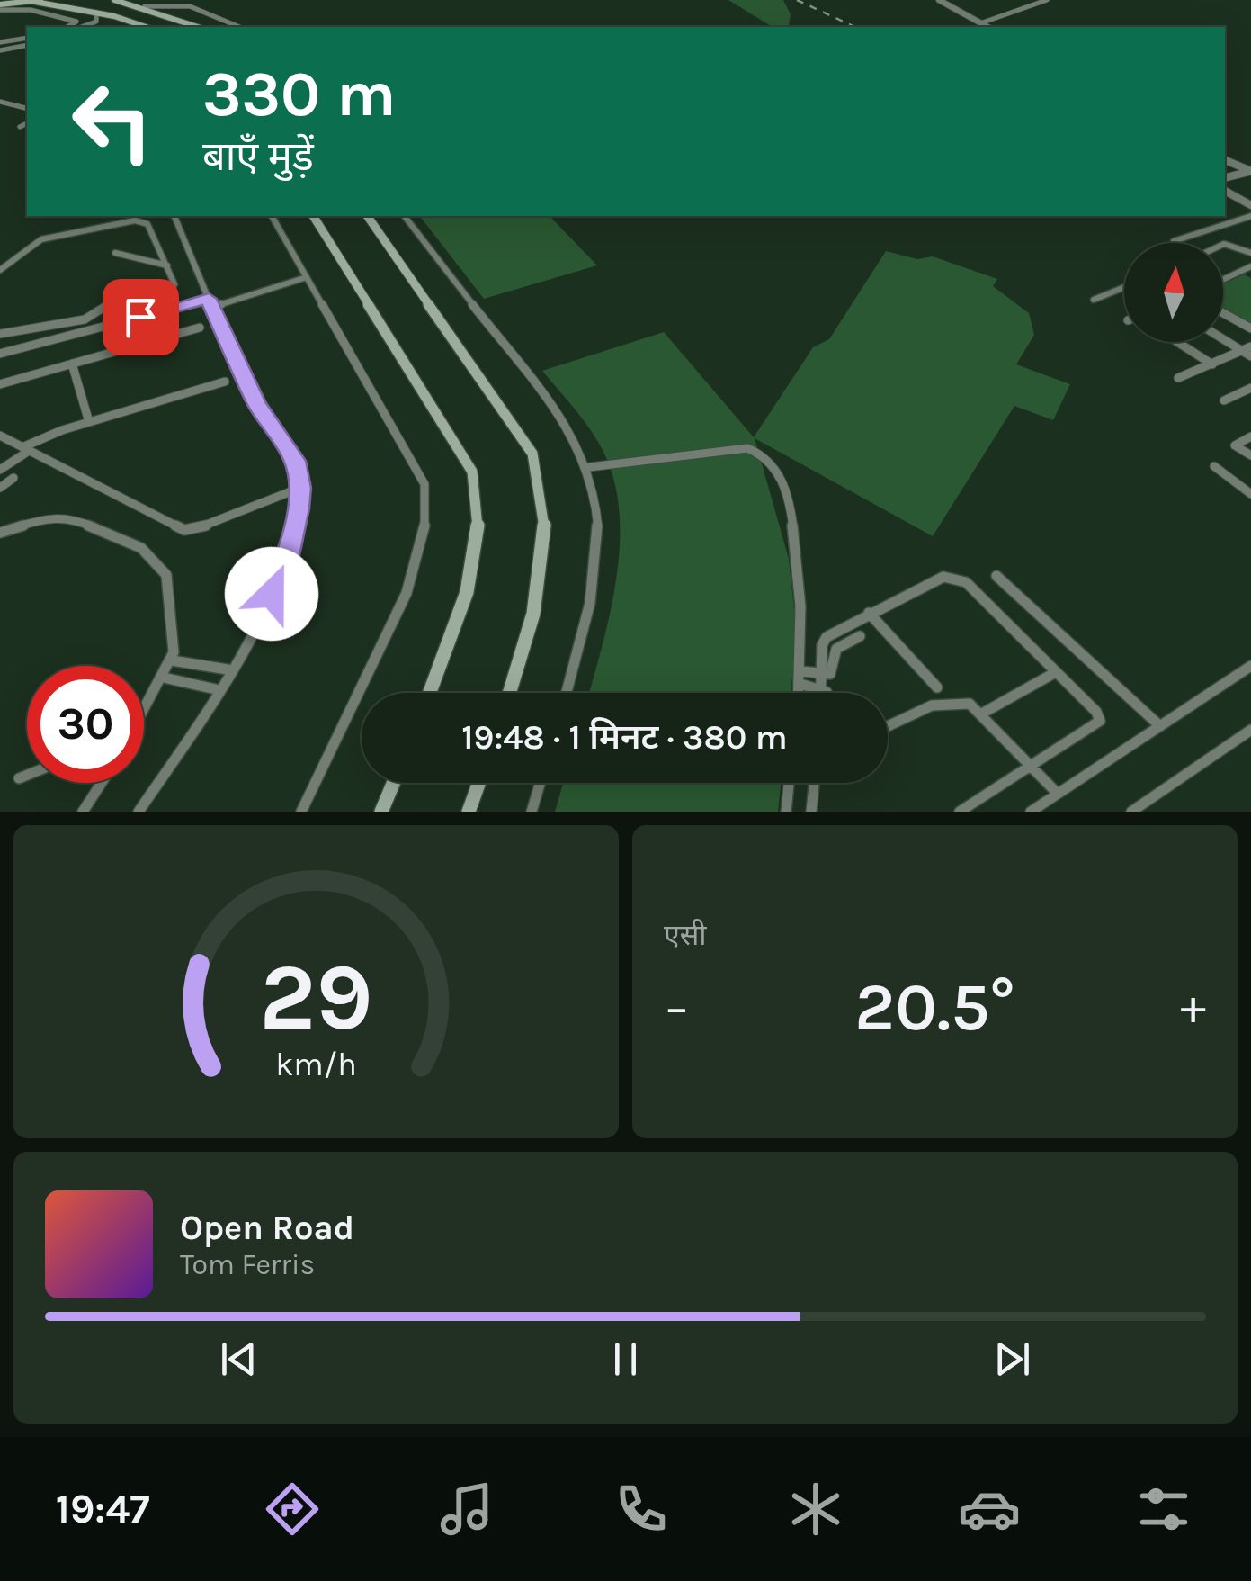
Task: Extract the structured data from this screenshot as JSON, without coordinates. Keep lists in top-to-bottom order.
{
  "north": "top",
  "page": {
    "turn": ["330 m", "बाएँ मुड़ें"],
    "limit": "30",
    "trip": "19:48 · 1 मिनट · 380 m",
    "tile": "एसी",
    "heat": ["−", "20.5°", "+"],
    "song": ["Open Road", "Tom Ferris"],
    "tabs": "19:47",
    "gauge": ["29", "km/h"]
  }
}
